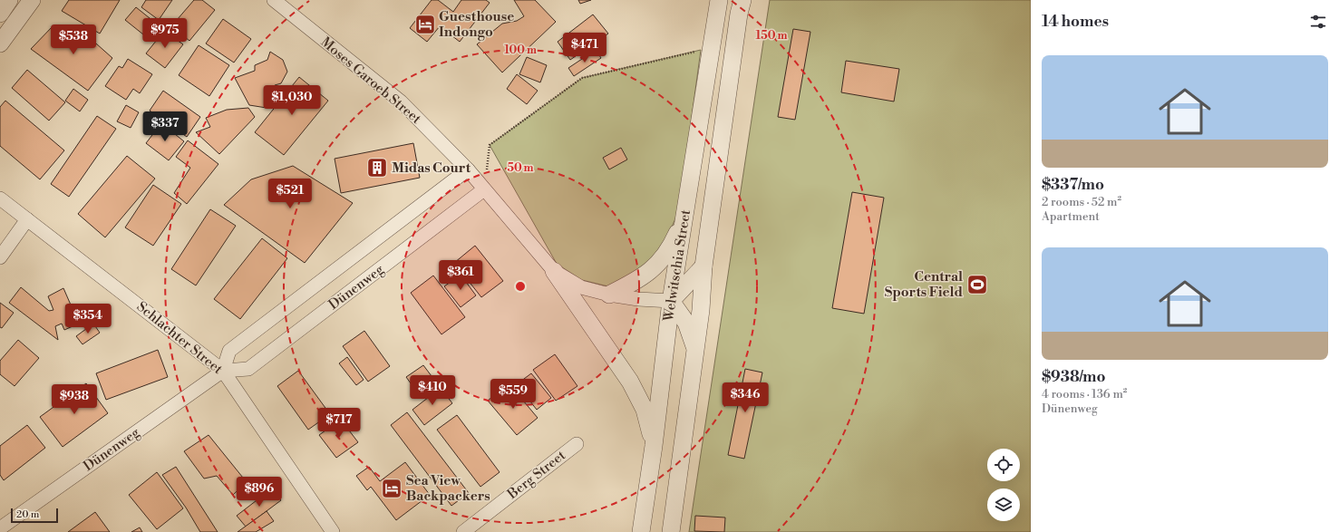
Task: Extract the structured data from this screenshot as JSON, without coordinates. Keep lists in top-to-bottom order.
{
  "streets": {
    "street": [
      "Moses Garoeb Street",
      "Welwitschia Street",
      "Dünenweg",
      "Schlachter Street",
      "Berg Street"
    ]
  },
  "crossings": [
    ["Moses Garoeb Street", "Welwitschia Street"],
    ["Moses Garoeb Street", "Dünenweg"],
    ["Dünenweg", "Schlachter Street"]
  ],
  "places": {
    "hotel": ["Guesthouse Indongo", "Sea View Backpackers"],
    "building": ["Midas Court"],
    "sports": ["Central Sports Field"]
  },
  "scale_bar": "20 m",
  "page": {
    "heading": "14 homes",
    "price": [
      "$975",
      "$538",
      "$471",
      "$1,030",
      "$337",
      "$521",
      "$361",
      "$354",
      "$410",
      "$559",
      "$346",
      "$938",
      "$717",
      "$896"
    ],
    "list": [
      {
        "name": "$337/mo",
        "note": "2 rooms · 52 m² · Apartment"
      },
      {
        "name": "$938/mo",
        "note": "4 rooms · 136 m² · Dünenweg"
      }
    ],
    "scale": "20 m"
  },
  "rings": ["150 m", "100 m", "50 m"]
}
